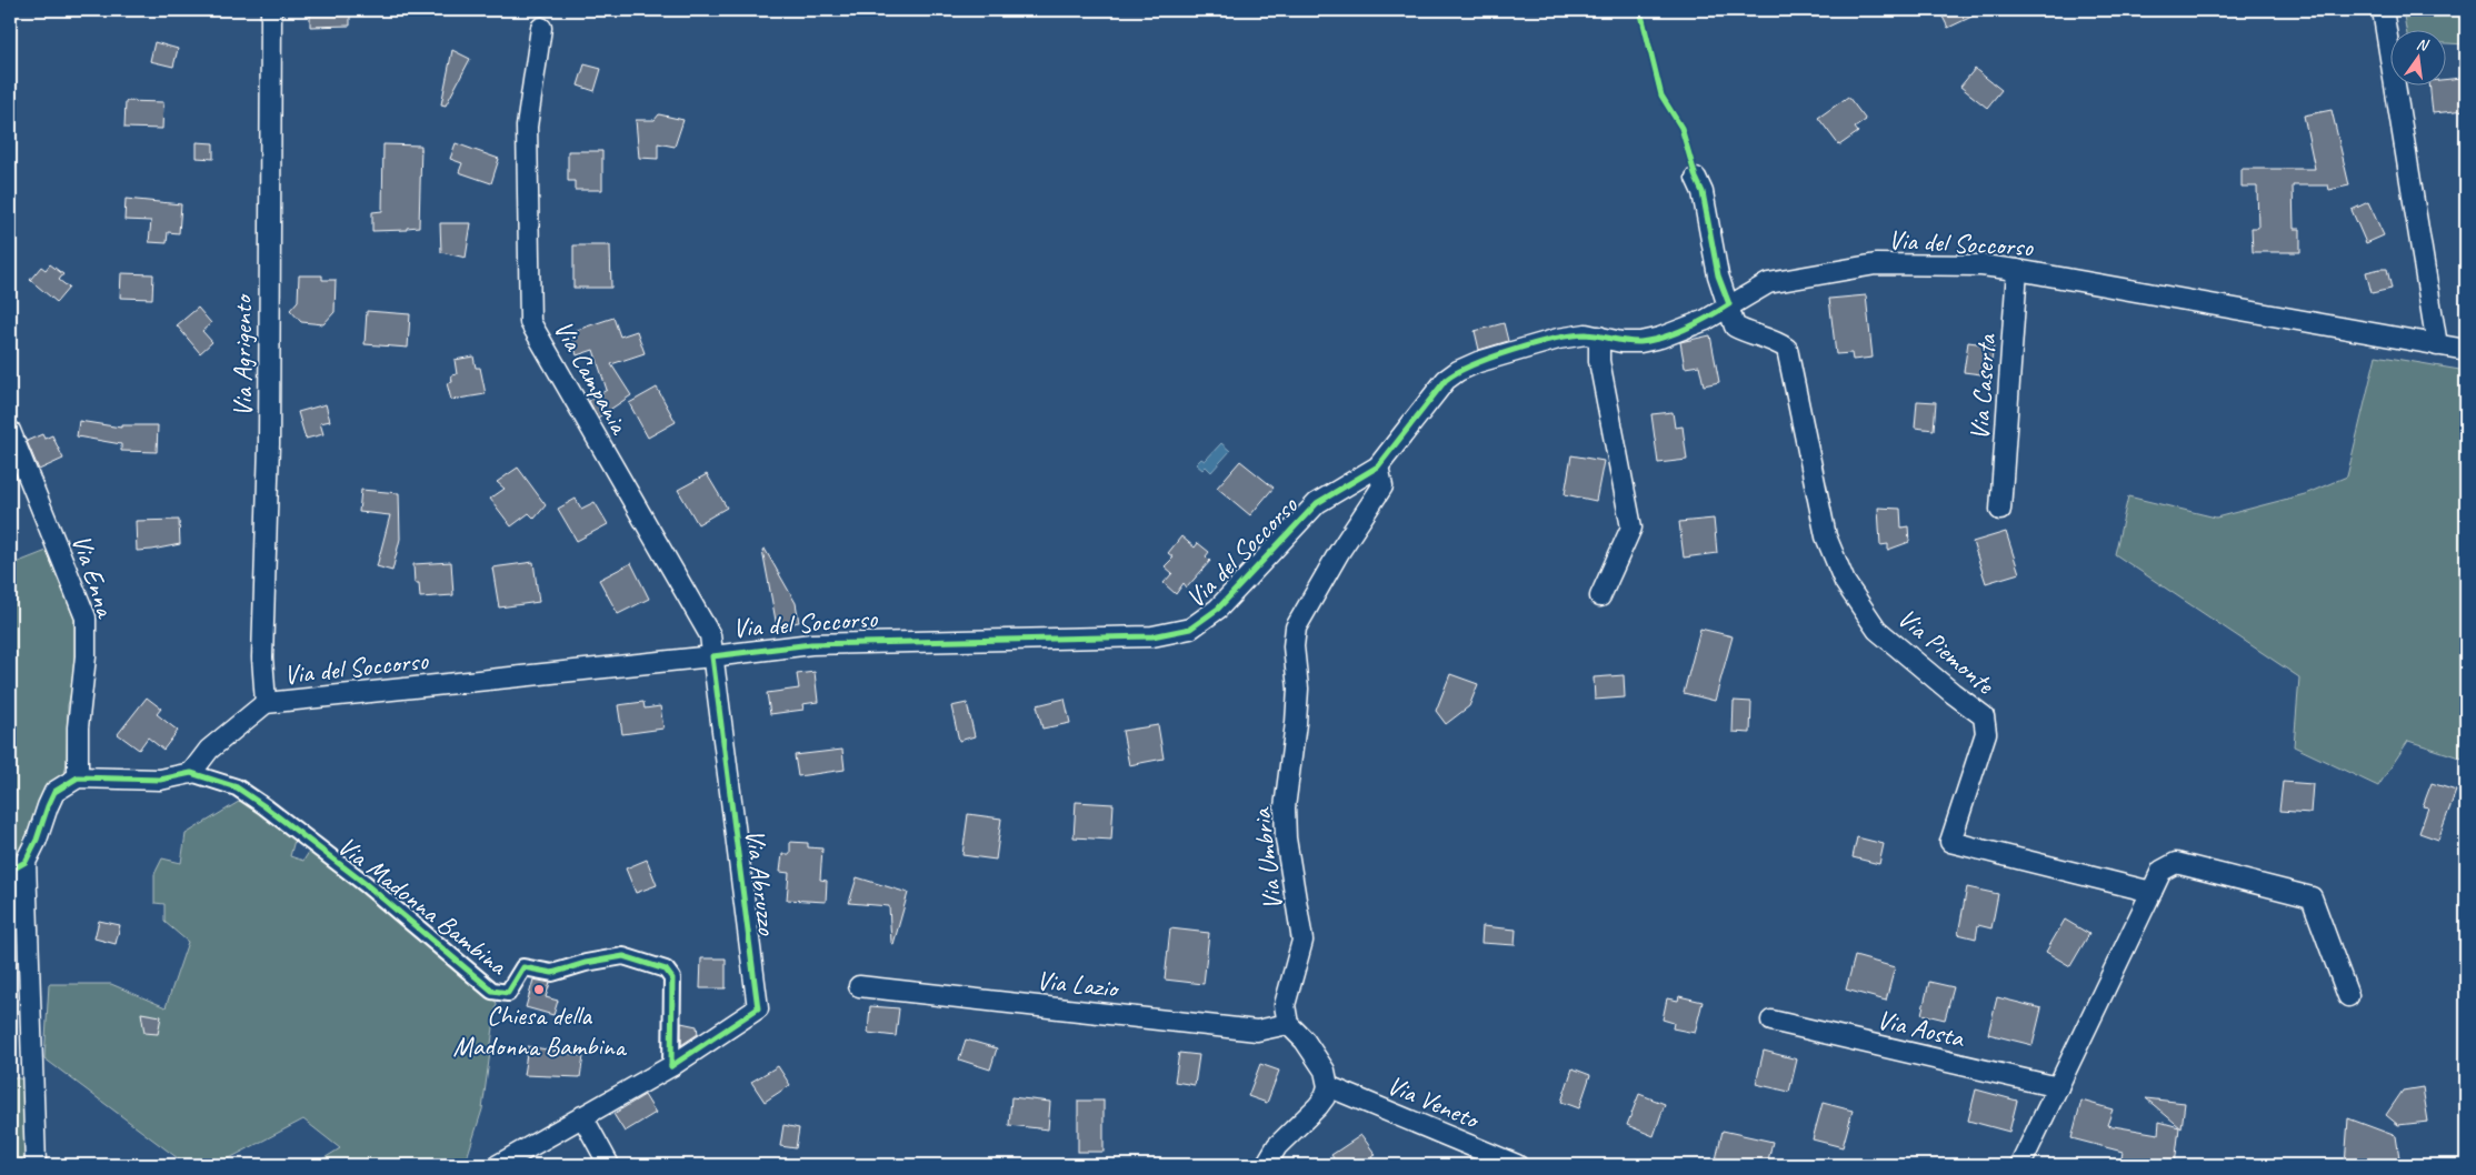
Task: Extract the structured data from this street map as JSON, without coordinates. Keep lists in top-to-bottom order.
{
  "streets": {
    "street": [
      "Via del Soccorso",
      "Via Agrigento",
      "Via Campania",
      "Via Caserta",
      "Via Enna",
      "Via Piemonte",
      "Via Umbria",
      "Via Abruzzo",
      "Via Madonna Bambina",
      "Via Lazio",
      "Via Aosta",
      "Via Veneto"
    ]
  },
  "crossings": [
    ["Via del Soccorso", "Via Agrigento"],
    ["Via del Soccorso", "Via Campania"],
    ["Via del Soccorso", "Via Caserta"],
    ["Via del Soccorso", "Via Piemonte"],
    ["Via del Soccorso", "Via Umbria"],
    ["Via del Soccorso", "Via Abruzzo"],
    ["Via del Soccorso", "Via Madonna Bambina"],
    ["Via Campania", "Via Abruzzo"],
    ["Via Umbria", "Via Lazio"],
    ["Via Abruzzo", "Via Madonna Bambina"]
  ],
  "places": ["Chiesa della Madonna Bambina"],
  "north": "top"
}
